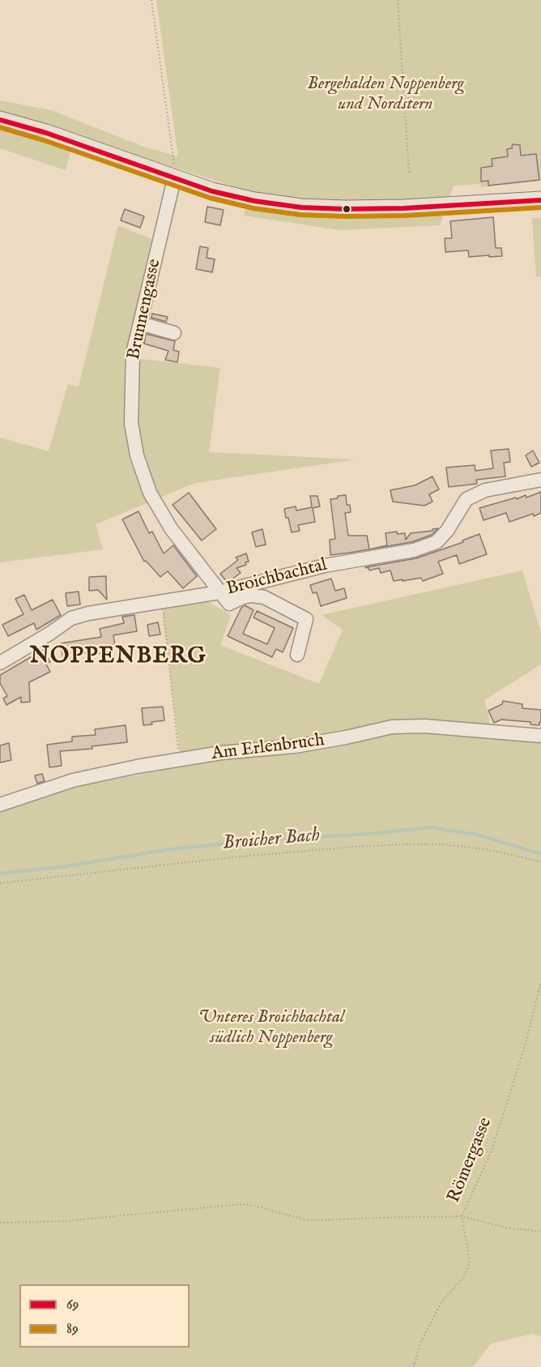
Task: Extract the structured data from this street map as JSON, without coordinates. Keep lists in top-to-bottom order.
{
  "streets": {
    "street": ["Brunnengasse", "Broichbachtal", "Am Erlenbruch"],
    "path": ["Römergasse"]
  },
  "crossings": [
    ["Brunnengasse", "Broichbachtal"]
  ],
  "districts": ["NOPPENBERG"],
  "water": ["Broicher Bach"],
  "parks": ["Bergehalden Noppenberg und Nordstern", "Unteres Broichbachtal südlich Noppenberg"],
  "lines": ["transit line 69", "transit line 89"],
  "legend": ["69", "89"]
}
